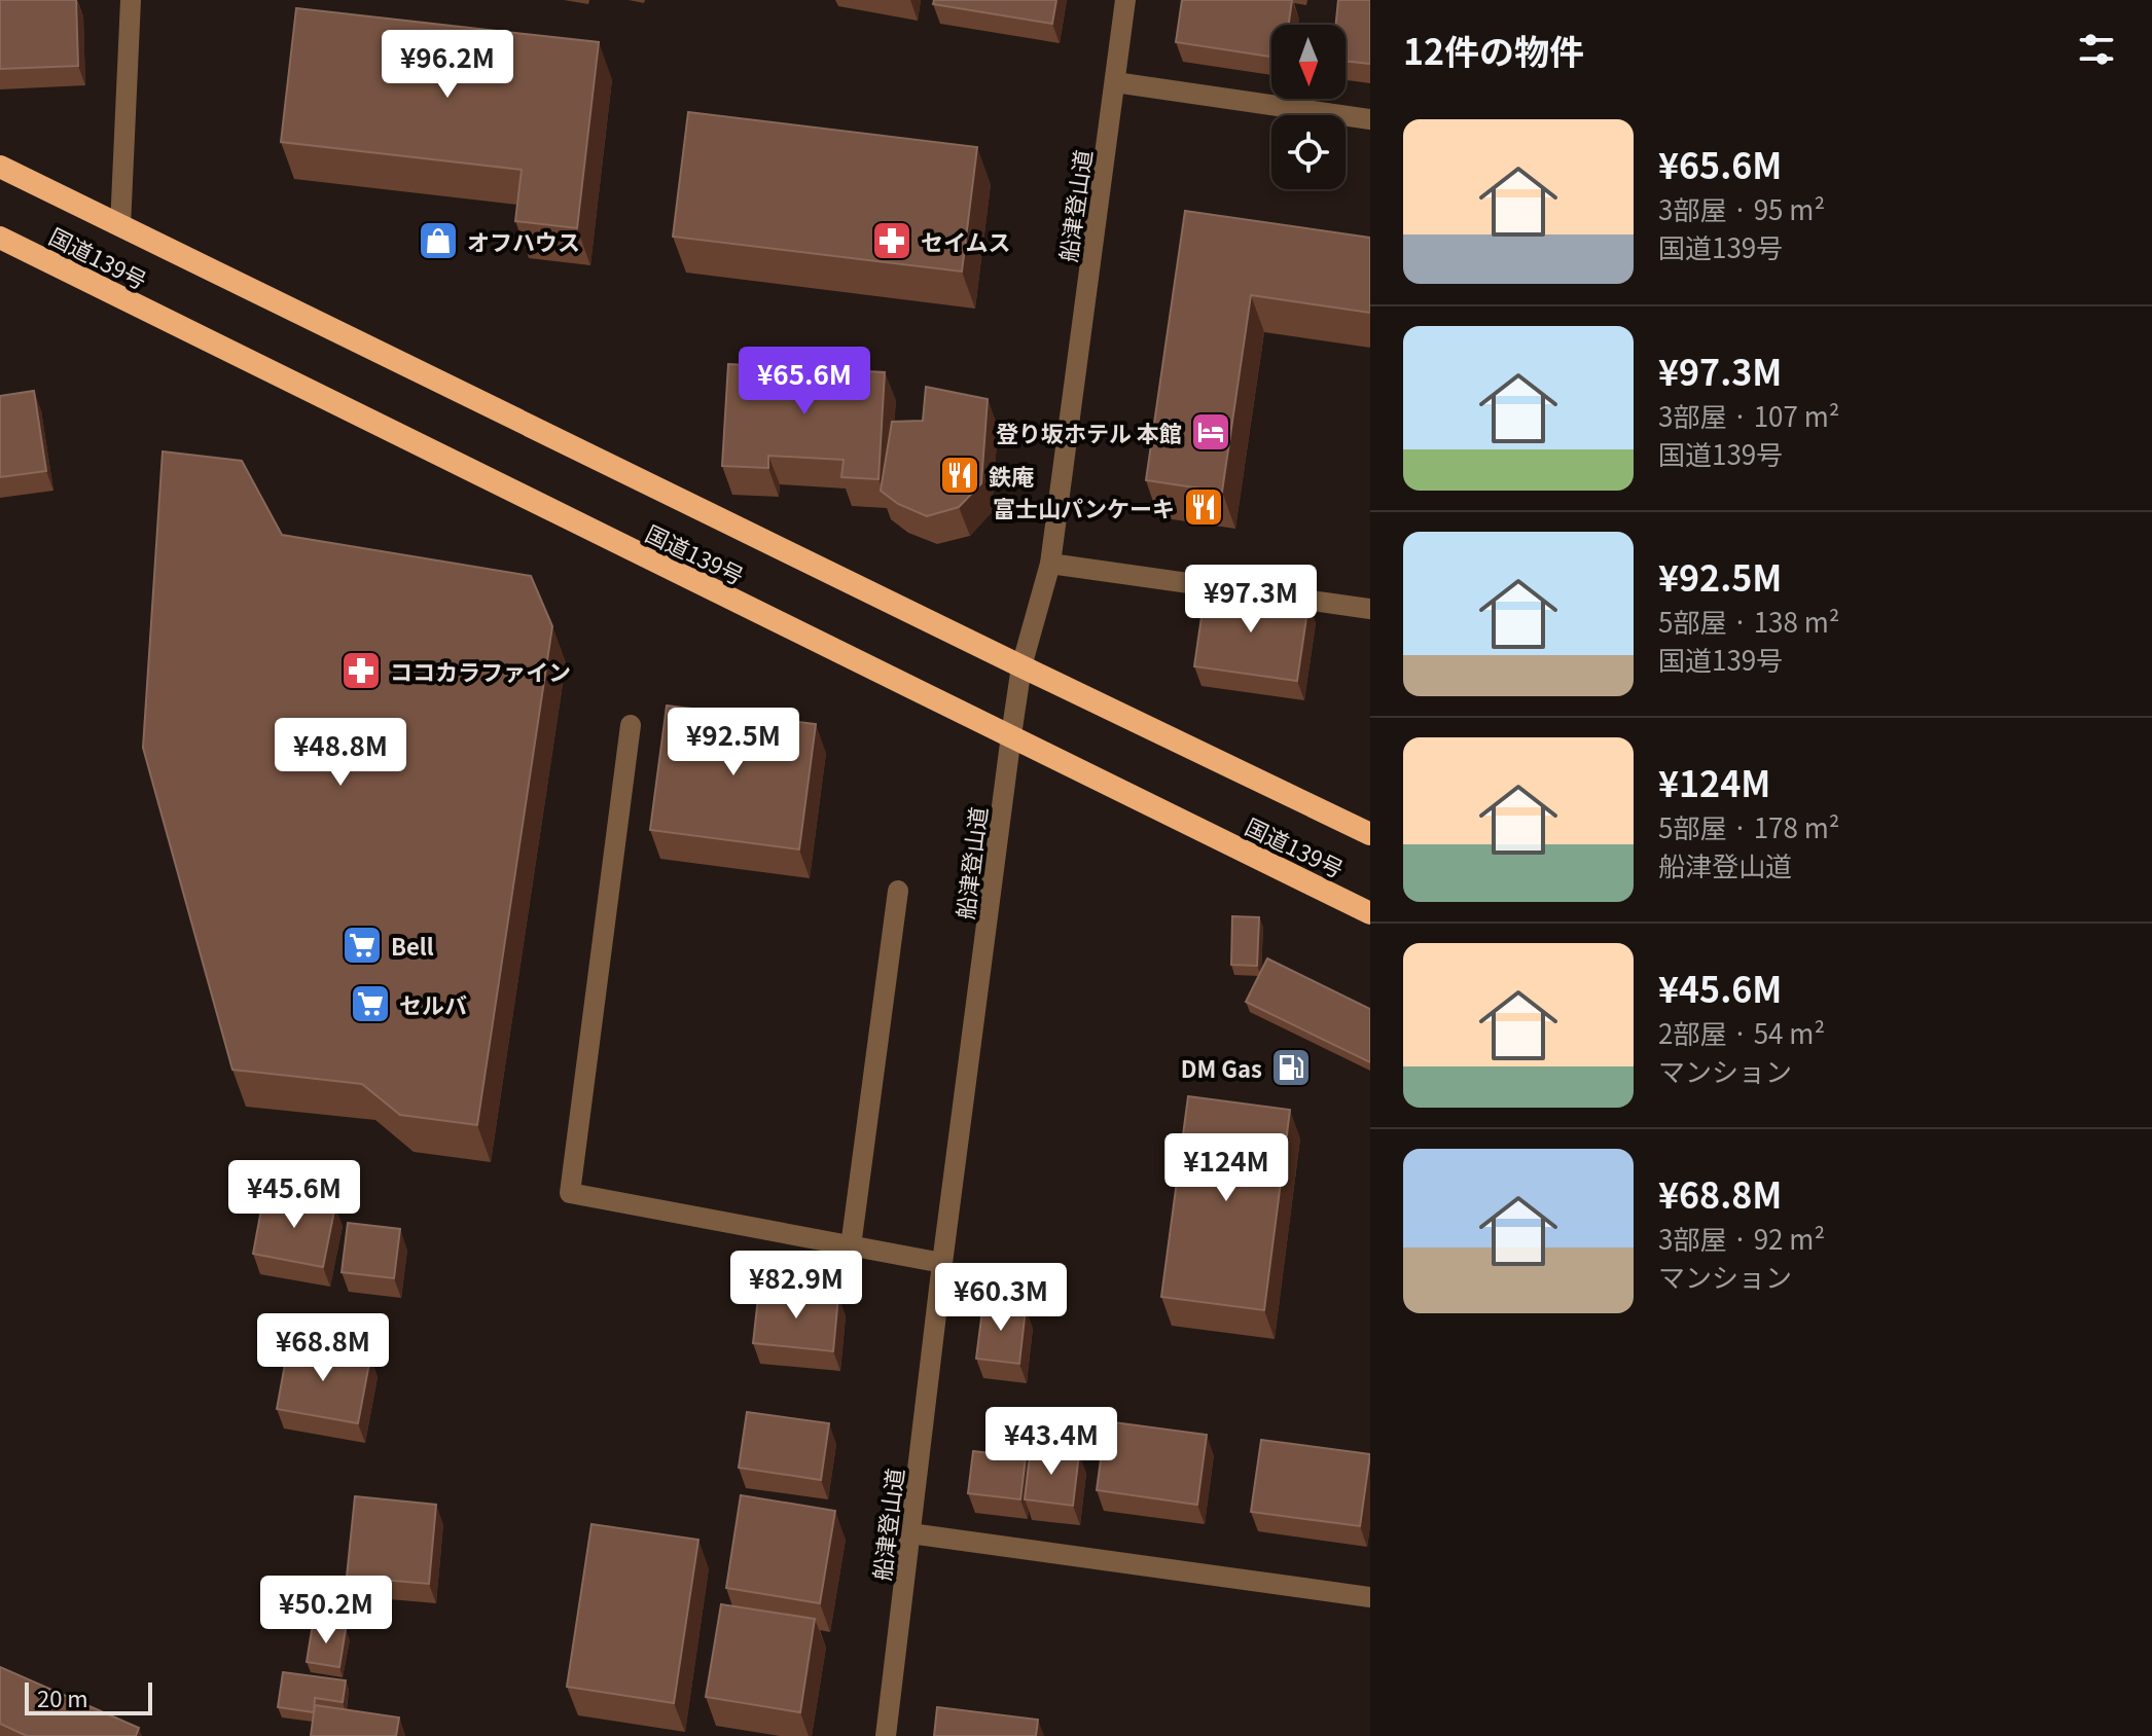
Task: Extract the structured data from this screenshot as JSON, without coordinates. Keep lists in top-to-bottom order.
{
  "streets": {
    "highway": ["国道139号"],
    "street": ["船津登山道"]
  },
  "crossings": [
    ["船津登山道", "国道139号"]
  ],
  "places": {
    "shop": ["オフハウス"],
    "pharmacy": ["セイムス", "ココカラファイン"],
    "hotel": ["登り坂ホテル 本館"],
    "restaurant": ["鉄庵", "富士山パンケーキ"],
    "supermarket": ["Bell", "セルバ"],
    "fuel station": ["DM Gas"]
  },
  "scale_bar": "20 m",
  "north": "bottom",
  "page": {
    "heading": "12件の物件",
    "price": [
      "¥96.2M",
      "¥65.6M",
      "¥97.3M",
      "¥92.5M",
      "¥48.8M",
      "¥124M",
      "¥45.6M",
      "¥82.9M",
      "¥60.3M",
      "¥68.8M",
      "¥43.4M",
      "¥50.2M"
    ],
    "list": [
      {
        "name": "¥65.6M",
        "note": "3部屋 · 95 m² · 国道139号"
      },
      {
        "name": "¥97.3M",
        "note": "3部屋 · 107 m² · 国道139号"
      },
      {
        "name": "¥92.5M",
        "note": "5部屋 · 138 m² · 国道139号"
      },
      {
        "name": "¥124M",
        "note": "5部屋 · 178 m² · 船津登山道"
      },
      {
        "name": "¥45.6M",
        "note": "2部屋 · 54 m² · マンション"
      },
      {
        "name": "¥68.8M",
        "note": "3部屋 · 92 m² · マンション"
      }
    ],
    "scale": "20 m"
  }
}
